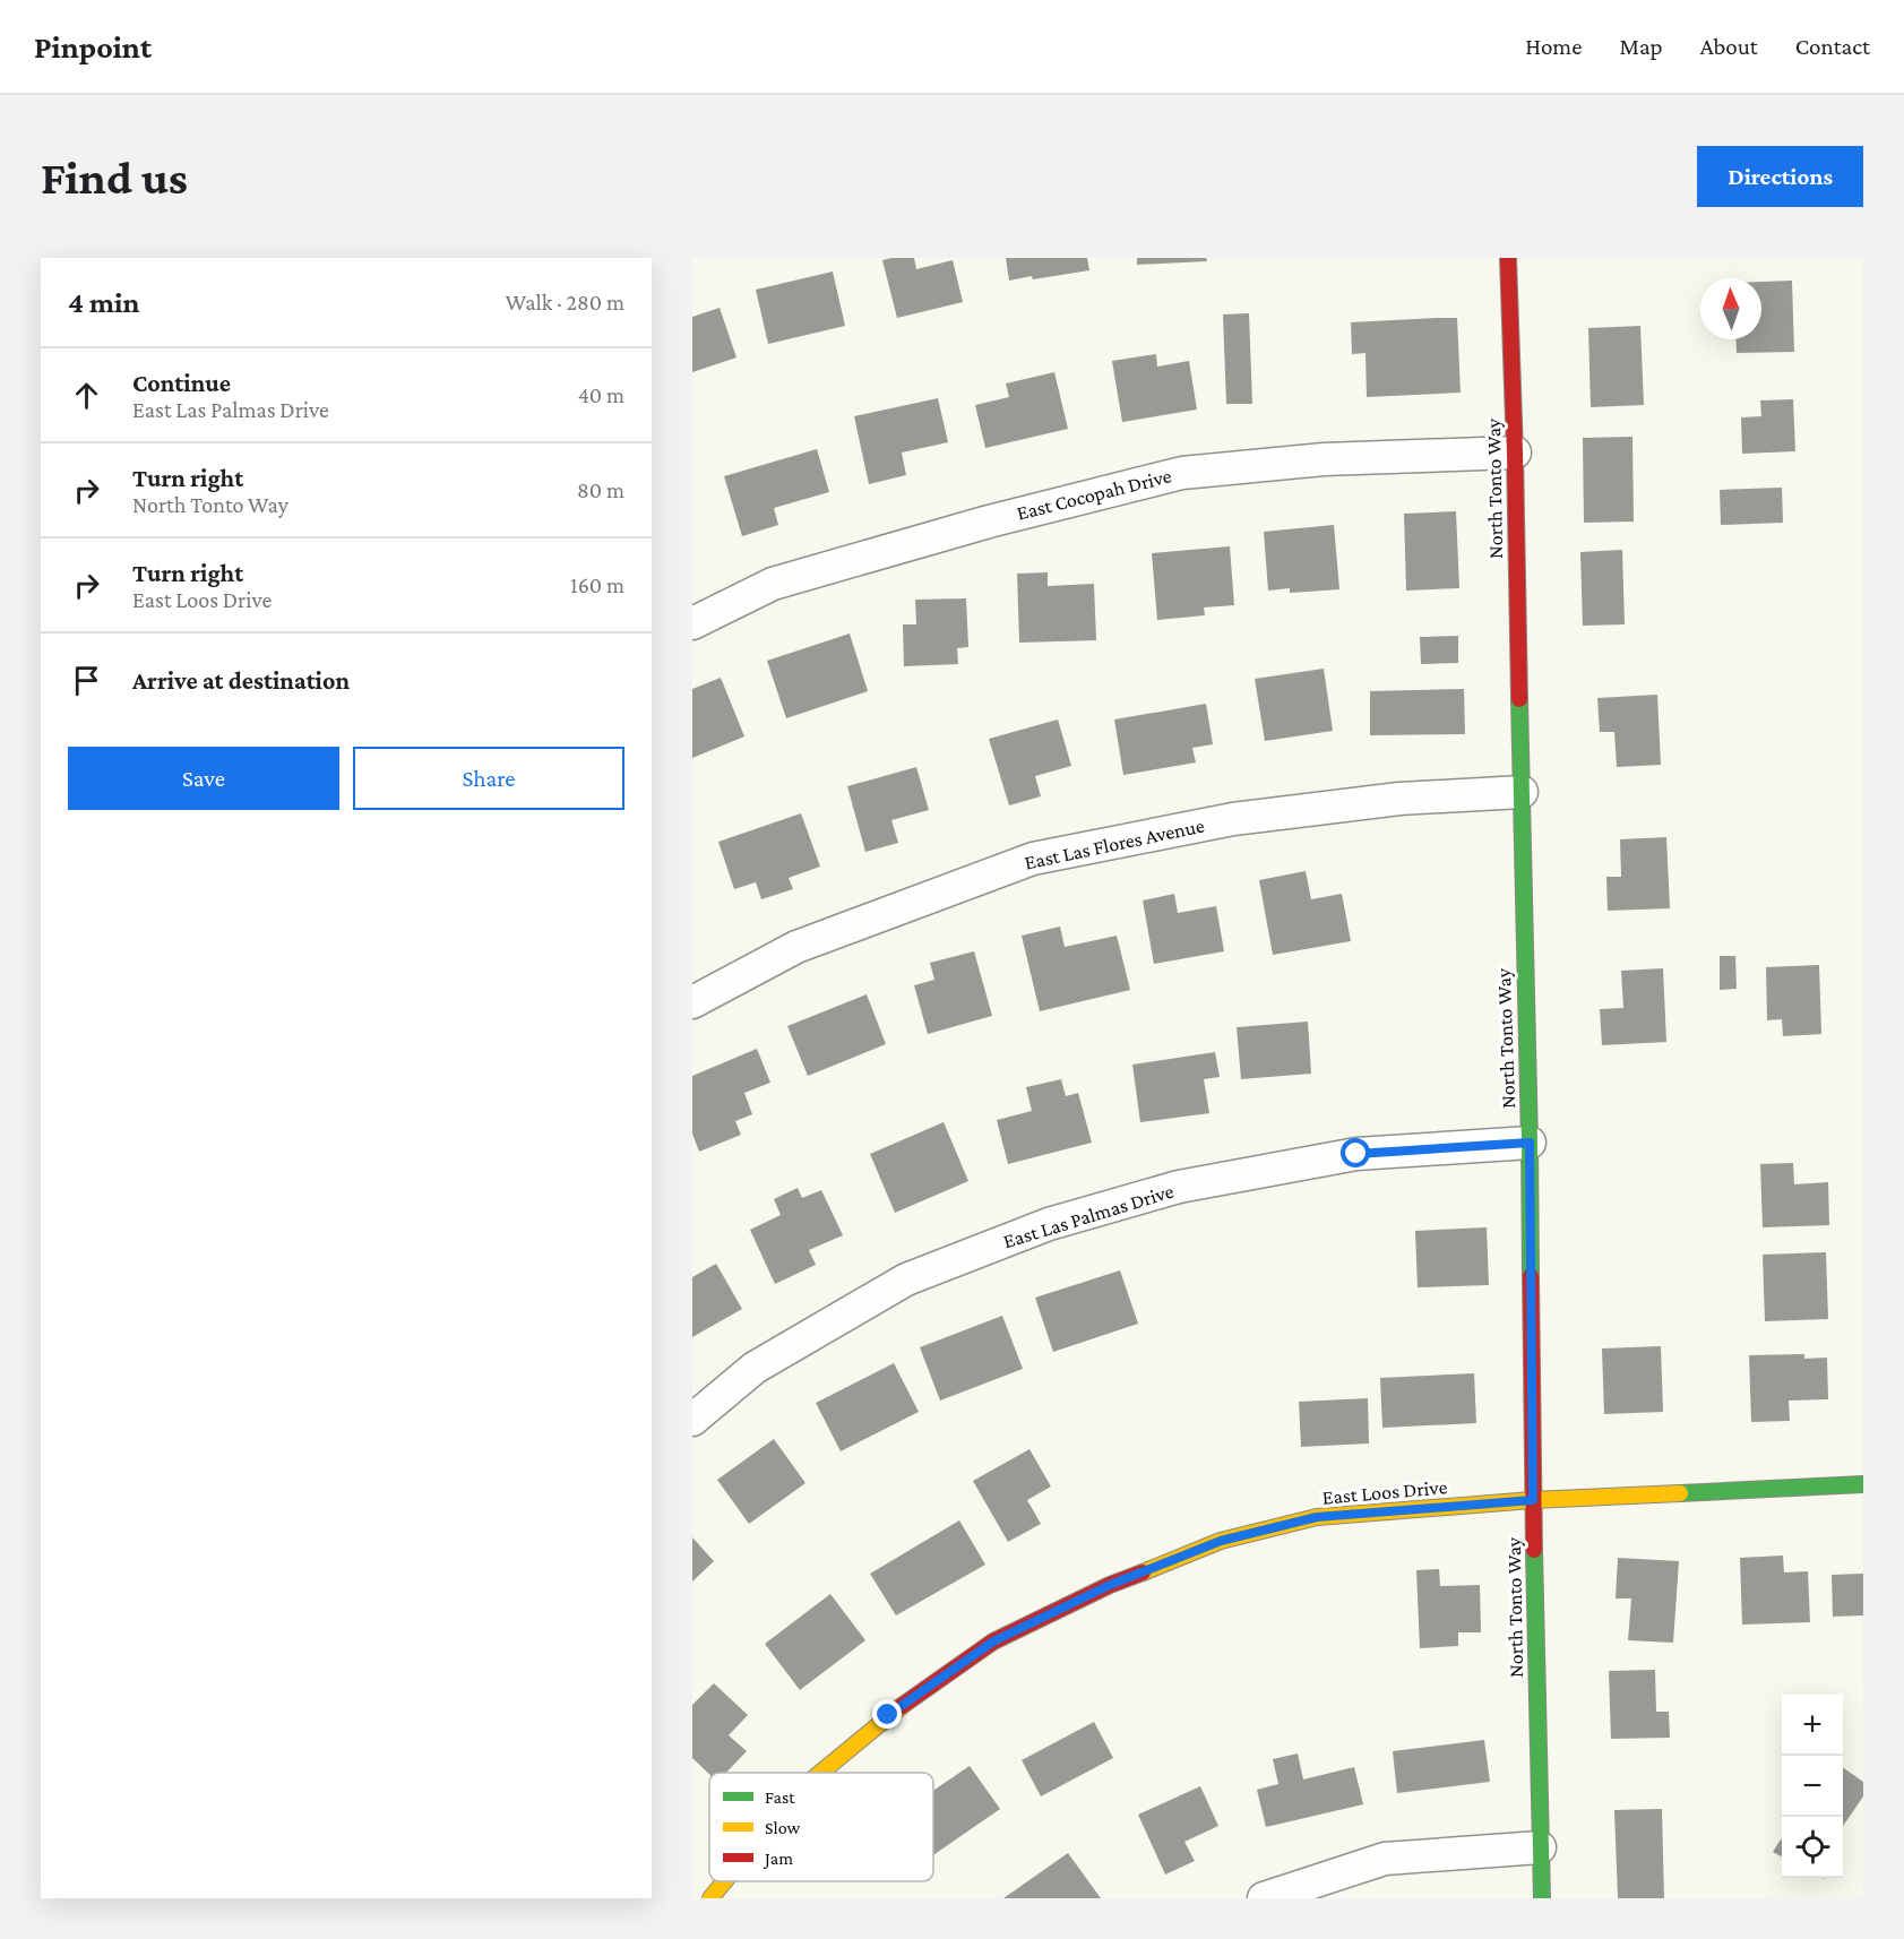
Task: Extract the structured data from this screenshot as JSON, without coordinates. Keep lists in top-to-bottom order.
{
  "streets": {
    "street": [
      "North Tonto Way",
      "East Cocopah Drive",
      "East Las Flores Avenue",
      "East Las Palmas Drive",
      "East Loos Drive"
    ]
  },
  "crossings": [
    ["North Tonto Way", "East Cocopah Drive"],
    ["North Tonto Way", "East Las Flores Avenue"],
    ["North Tonto Way", "East Las Palmas Drive"],
    ["North Tonto Way", "East Loos Drive"]
  ],
  "legend": ["Fast", "Slow", "Jam"],
  "north": "top",
  "page": {
    "header": "Pinpoint",
    "nav": [
      "Home",
      "Map",
      "About",
      "Contact"
    ],
    "buttons": [
      "Directions",
      ["Save", "Share"]
    ],
    "title": "Find us",
    "heading": ["4 min", "Walk · 280 m"],
    "list": [
      ["Continue", "East Las Palmas Drive", "40 m"],
      ["Turn right", "North Tonto Way", "80 m"],
      ["Turn right", "East Loos Drive", "160 m"],
      "Arrive at destination"
    ],
    "map_buttons": ["+", "−"]
  }
}
